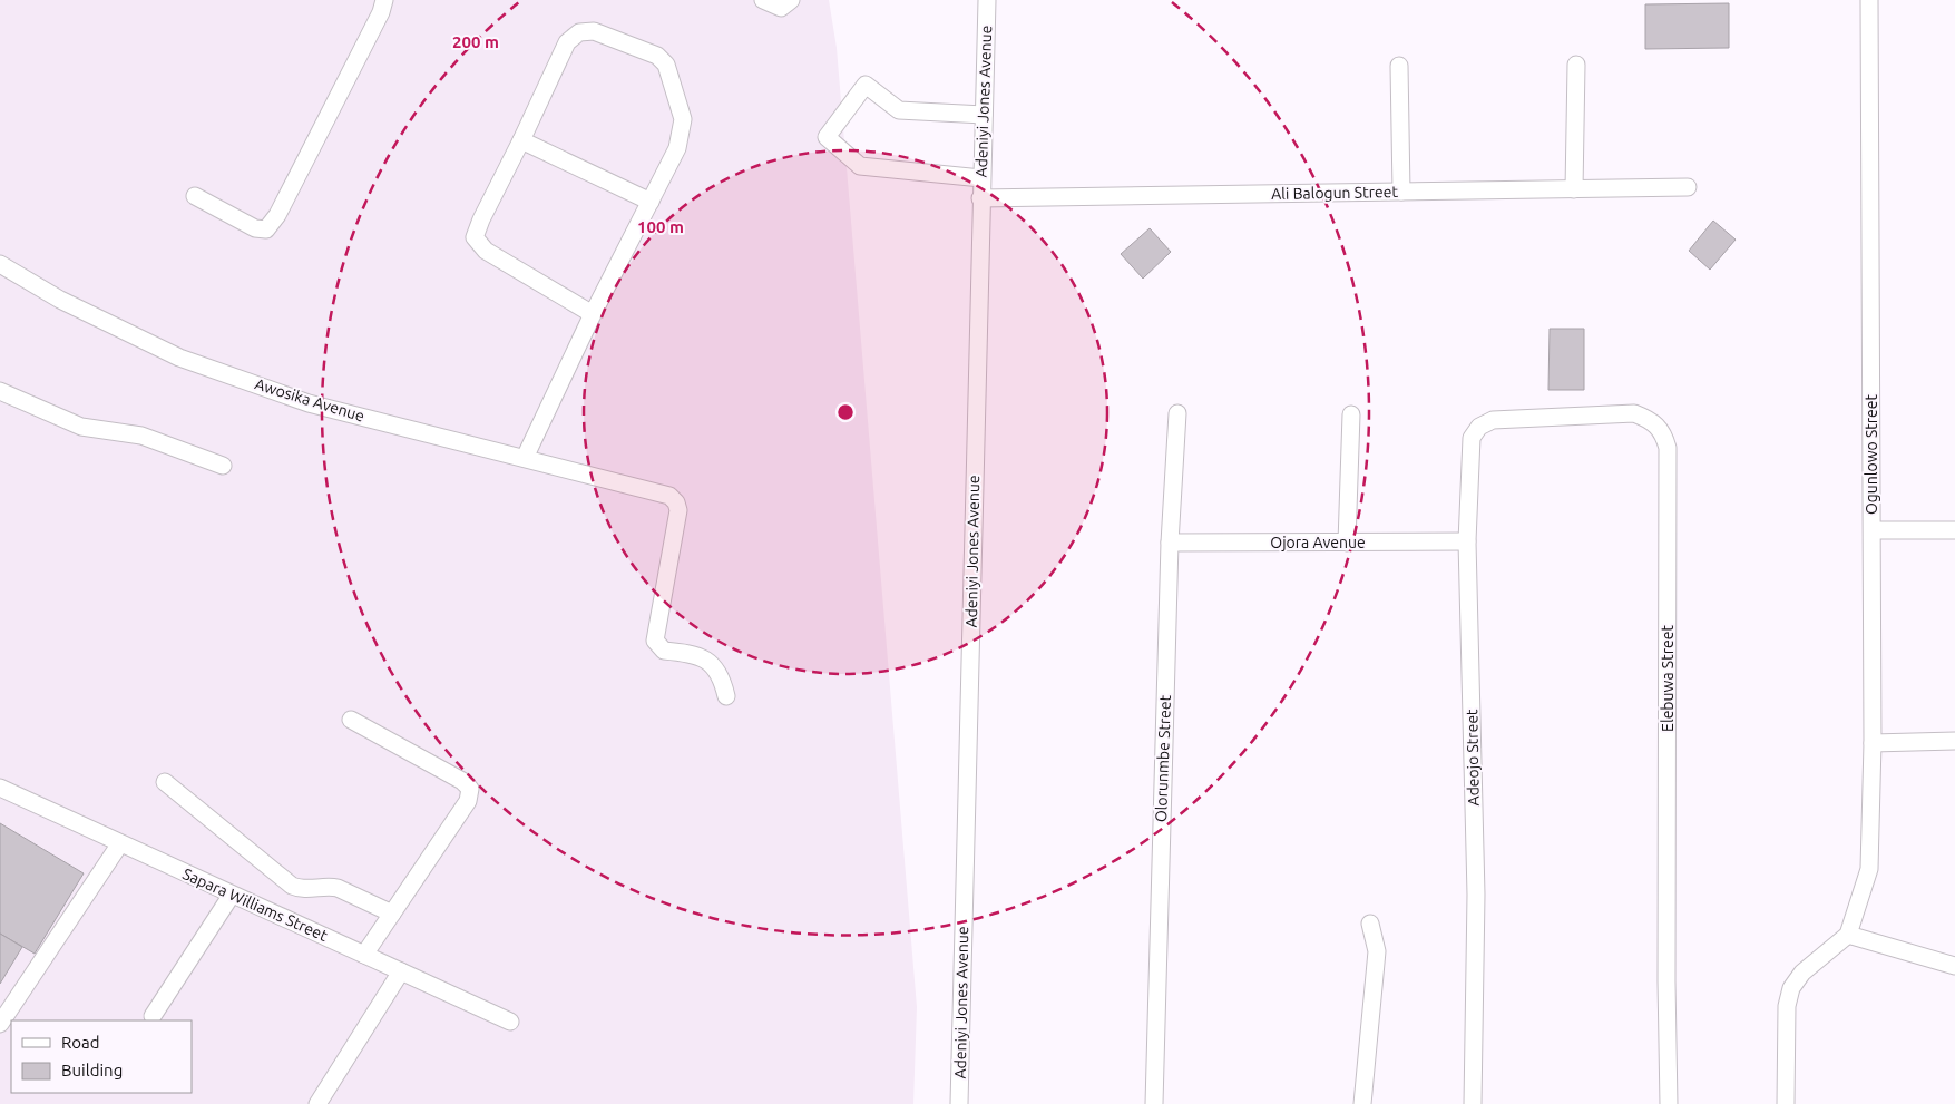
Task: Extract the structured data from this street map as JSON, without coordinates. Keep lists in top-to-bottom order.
{
  "streets": {
    "street": [
      "Adeniyi Jones Avenue",
      "Ali Balogun Street",
      "Awosika Avenue",
      "Ogunlowo Street",
      "Ojora Avenue",
      "Elebuwa Street",
      "Adeojo Street",
      "Olorunmbe Street",
      "Sapara Williams Street"
    ]
  },
  "crossings": [
    ["Adeniyi Jones Avenue", "Ali Balogun Street"],
    ["Ojora Avenue", "Adeojo Street"],
    ["Ojora Avenue", "Olorunmbe Street"],
    ["Elebuwa Street", "Adeojo Street"]
  ],
  "legend": ["Road", "Building"],
  "rings": ["200 m", "100 m"]
}
